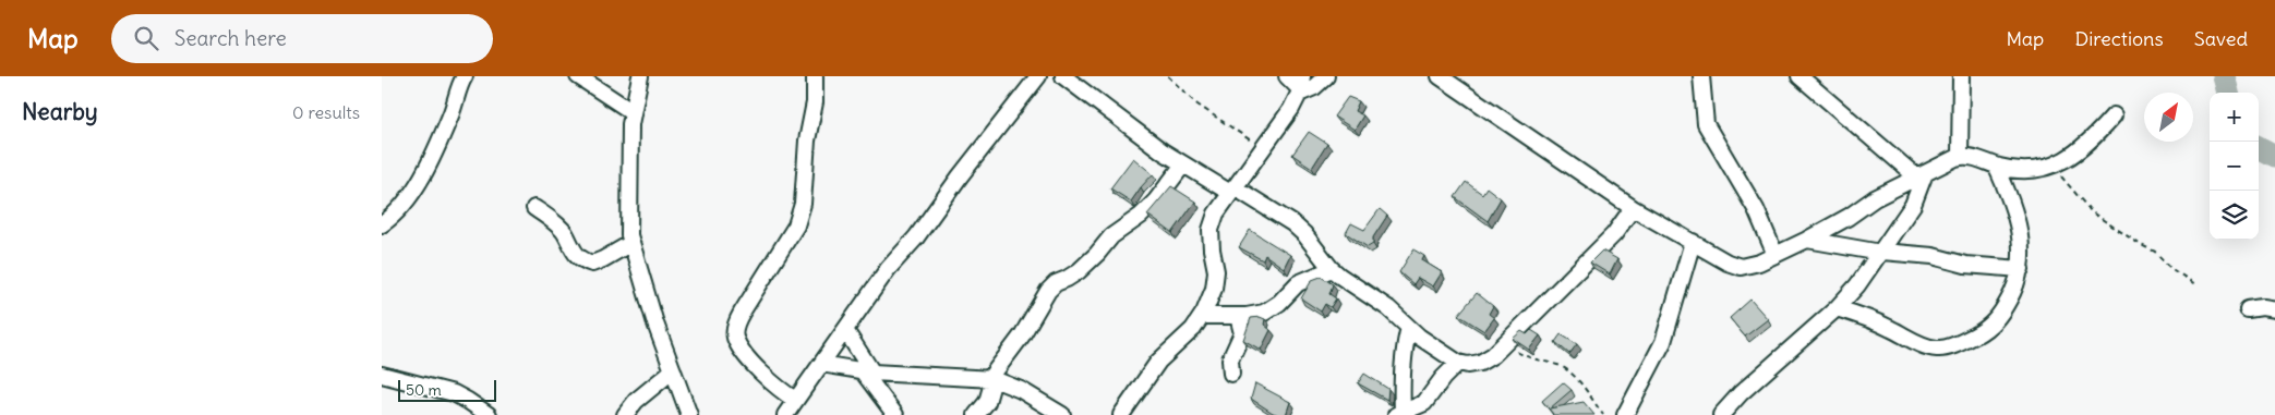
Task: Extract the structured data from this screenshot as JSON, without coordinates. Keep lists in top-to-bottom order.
{
  "scale_bar": "50 m",
  "north": "top right",
  "page": {
    "header": "Map",
    "search": "Search here",
    "nav": ["Map", "Directions", "Saved"],
    "heading": ["Nearby", "0 results"],
    "map_buttons": ["+", "−"],
    "scale": "50 m"
  }
}
